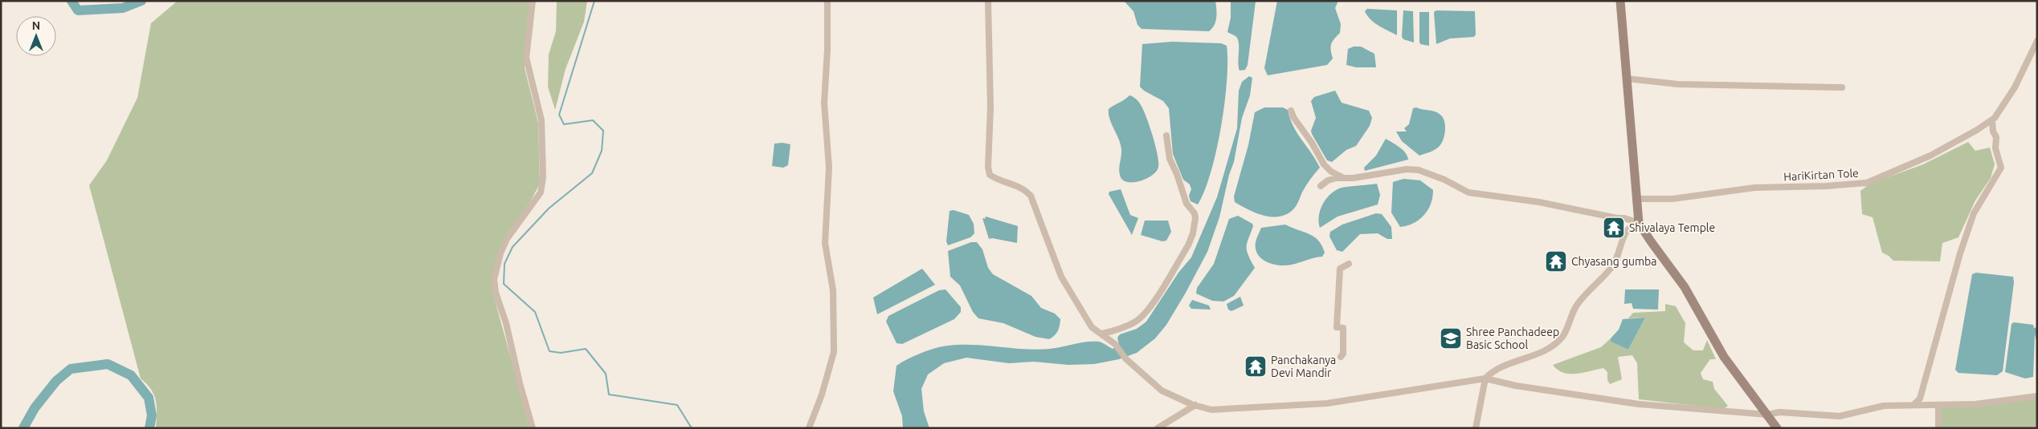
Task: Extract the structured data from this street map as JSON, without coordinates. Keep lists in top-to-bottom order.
{
  "streets": {
    "street": ["HariKirtan Tole"]
  },
  "places": {
    "temple": ["Shivalaya Temple", "Chyasang gumba", "Panchakanya Devi Mandir"],
    "school or university": ["Shree Panchadeep Basic School"]
  },
  "north": "top"
}
